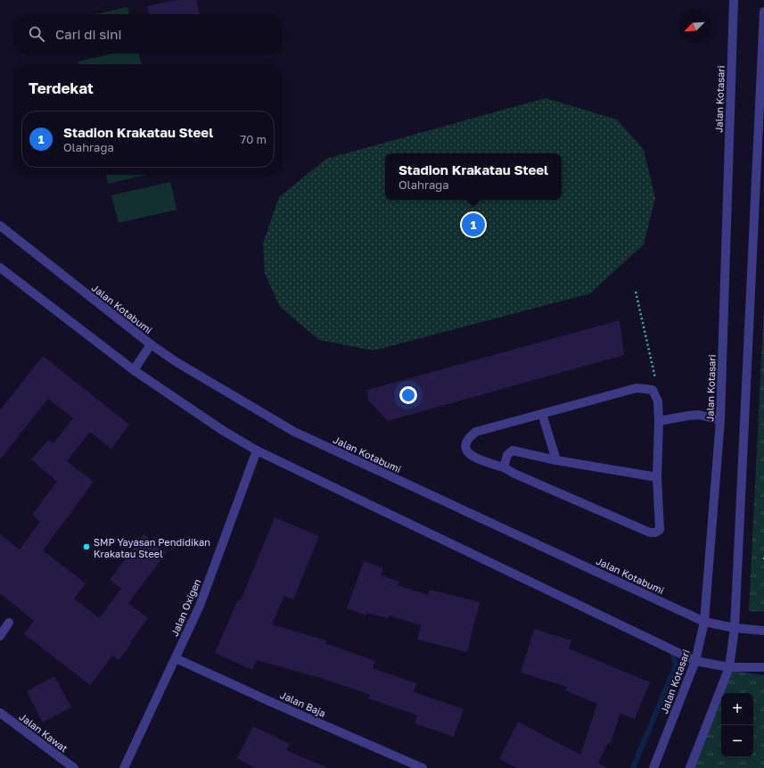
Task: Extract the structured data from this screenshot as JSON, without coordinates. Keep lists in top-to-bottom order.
{
  "streets": {
    "street": [
      "Jalan Kotasari",
      "Jalan Kotabumi",
      "Jalan Oxigen",
      "Jalan Baja",
      "Jalan Kawat"
    ]
  },
  "crossings": [
    ["Jalan Kotasari", "Jalan Kotabumi"],
    ["Jalan Oxigen", "Jalan Baja"]
  ],
  "places": ["SMP Yayasan Pendidikan Krakatau Steel"],
  "north": "bottom left",
  "page": {
    "search": "Cari di sini",
    "heading": "Terdekat",
    "list": [
      {
        "mark": "1",
        "name": "Stadion Krakatau Steel",
        "note": "Olahraga",
        "value": "70 m"
      }
    ],
    "popup": ["Stadion Krakatau Steel", "Olahraga"],
    "pins": "1",
    "map_buttons": ["+", "−"]
  }
}
